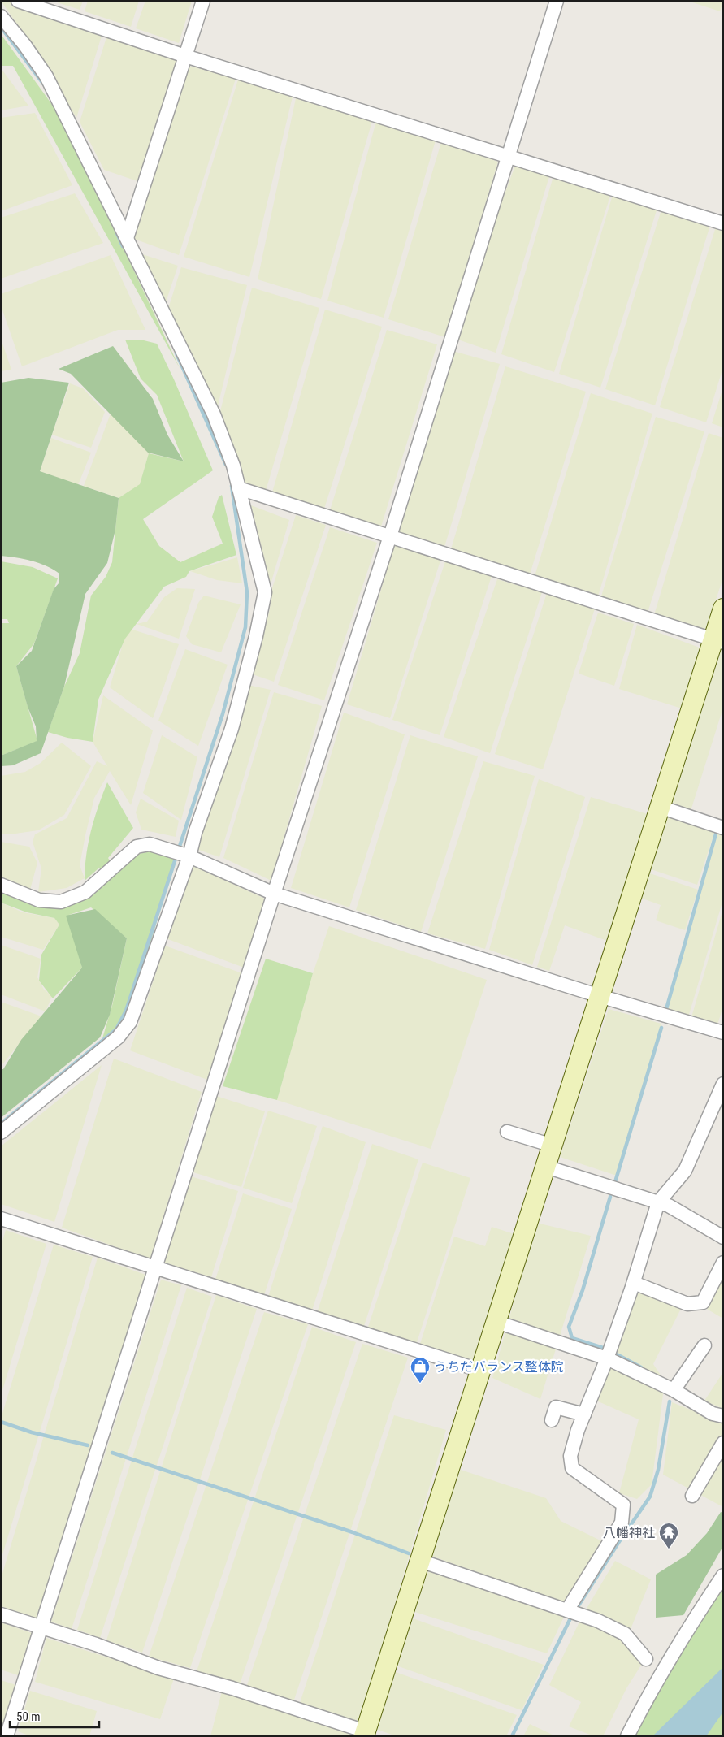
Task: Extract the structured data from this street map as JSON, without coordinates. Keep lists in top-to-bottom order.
{
  "places": {
    "shop": ["うちだバランス整体院"],
    "temple": ["八幡神社"]
  },
  "scale_bar": "50 m"
}
